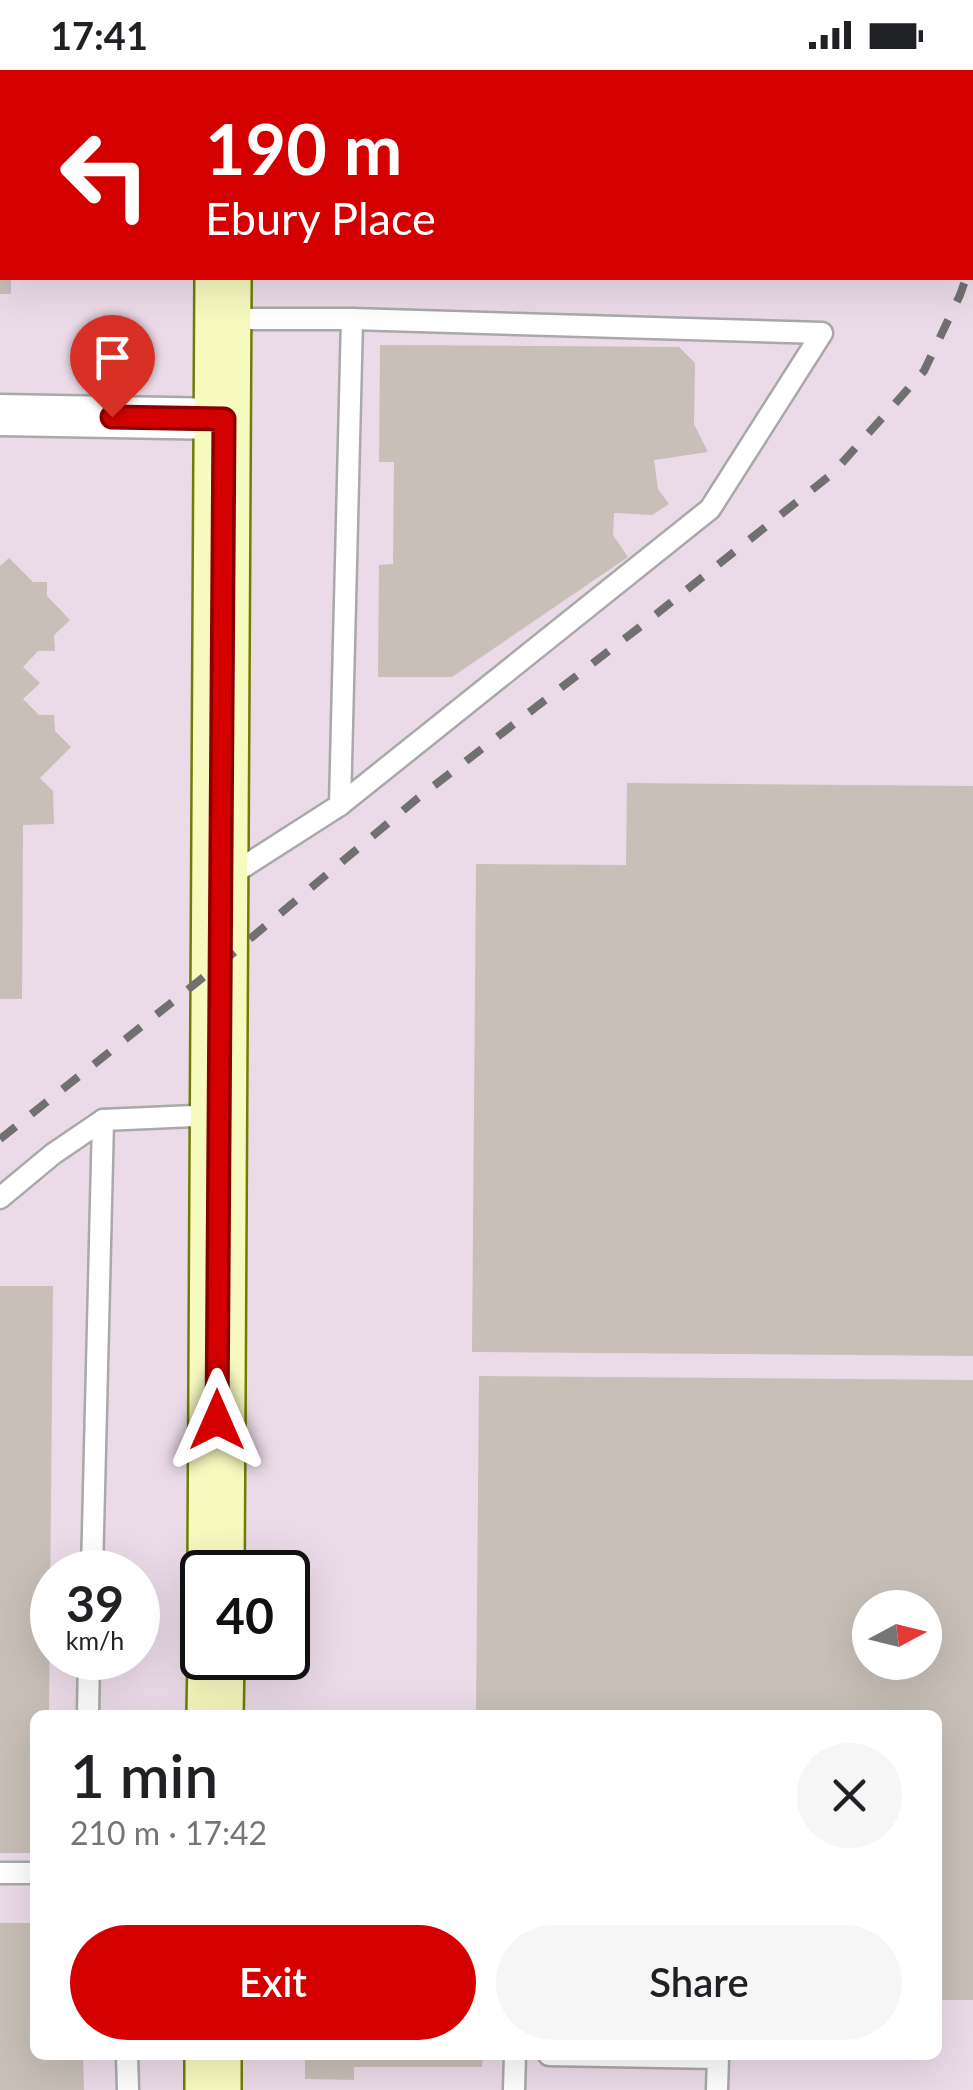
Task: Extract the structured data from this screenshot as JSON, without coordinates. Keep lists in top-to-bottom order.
{
  "north": "right",
  "page": {
    "status": "17:41",
    "turn": ["190 m", "Ebury Place"],
    "speed": "39 km/h",
    "limit": "40",
    "heading": ["1 min", "210 m · 17:42"],
    "buttons": ["Exit", "Share"]
  }
}
